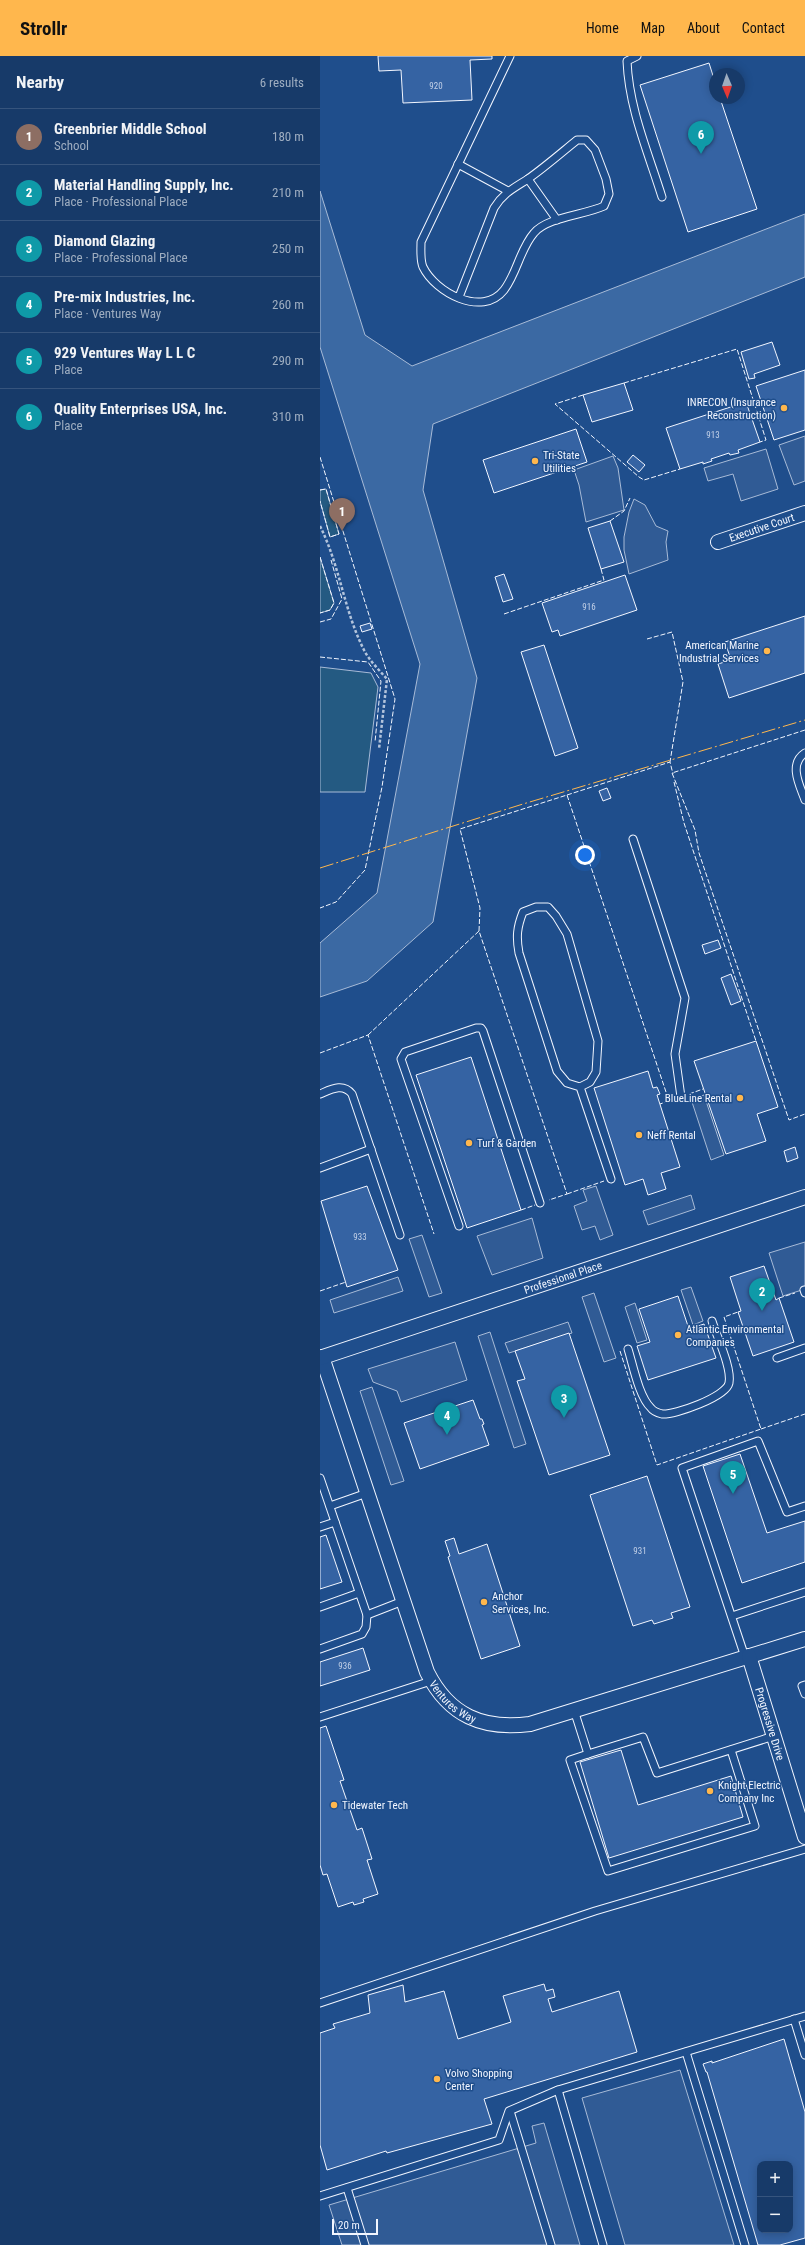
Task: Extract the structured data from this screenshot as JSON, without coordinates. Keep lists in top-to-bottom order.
{
  "streets": {
    "street": [
      "Executive Court",
      "Professional Place",
      "Ventures Way",
      "Progressive Drive"
    ]
  },
  "crossings": [
    ["Professional Place", "Ventures Way"],
    ["Ventures Way", "Progressive Drive"]
  ],
  "places": [
    "INRECON (Insurance Reconstruction)",
    "Tri-State Utilities",
    "American Marine Industrial Services",
    "BlueLine Rental",
    "Neff Rental",
    "Turf & Garden",
    "Atlantic Environmental Companies",
    "Anchor Services, Inc.",
    "Knight Electric Company Inc",
    "Tidewater Tech",
    "Volvo Shopping Center"
  ],
  "house_numbers": [
    "920",
    "913",
    "916",
    "933",
    "931",
    "936"
  ],
  "scale_bar": "20 m",
  "north": "bottom",
  "page": {
    "header": "Strollr",
    "nav": [
      "Home",
      "Map",
      "About",
      "Contact"
    ],
    "heading": ["Nearby", "6 results"],
    "list": [
      {
        "mark": "1",
        "name": "Greenbrier Middle School",
        "note": "School",
        "value": "180 m"
      },
      {
        "mark": "2",
        "name": "Material Handling Supply, Inc.",
        "note": "Place · Professional Place",
        "value": "210 m"
      },
      {
        "mark": "3",
        "name": "Diamond Glazing",
        "note": "Place · Professional Place",
        "value": "250 m"
      },
      {
        "mark": "4",
        "name": "Pre-mix Industries, Inc.",
        "note": "Place · Ventures Way",
        "value": "260 m"
      },
      {
        "mark": "5",
        "name": "929 Ventures Way L L C",
        "note": "Place",
        "value": "290 m"
      },
      {
        "mark": "6",
        "name": "Quality Enterprises USA, Inc.",
        "note": "Place",
        "value": "310 m"
      }
    ],
    "pins": [
      "6",
      "1",
      "2",
      "3",
      "4",
      "5"
    ],
    "map_buttons": ["+", "−"],
    "scale": "20 m"
  }
}
